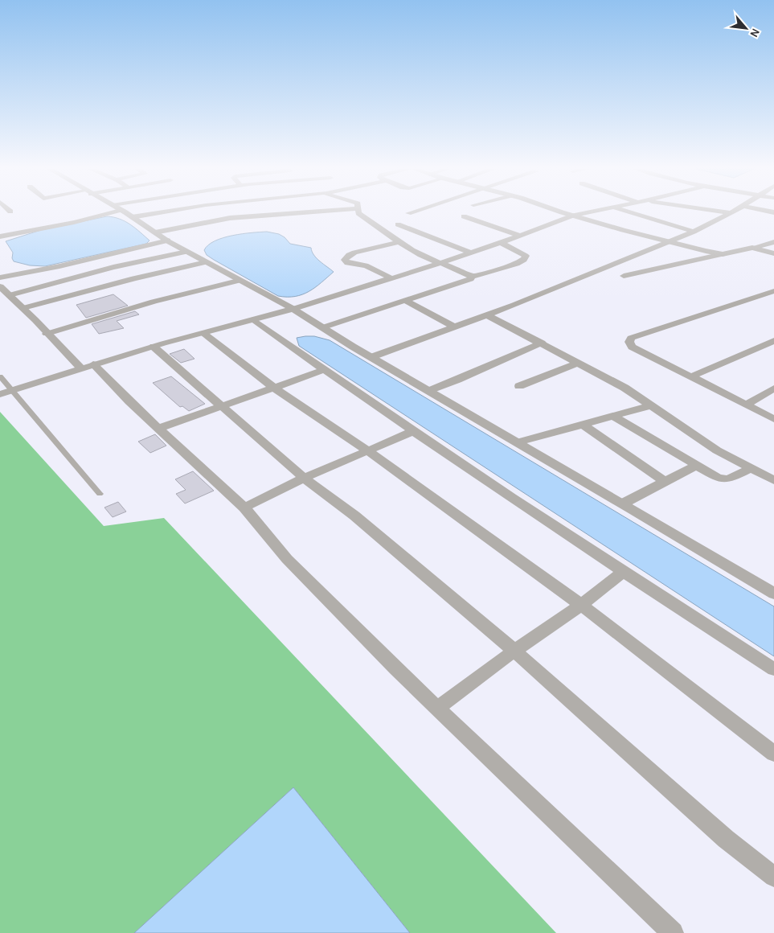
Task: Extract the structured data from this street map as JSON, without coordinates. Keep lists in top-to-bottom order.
{
  "north": "bottom right"
}
